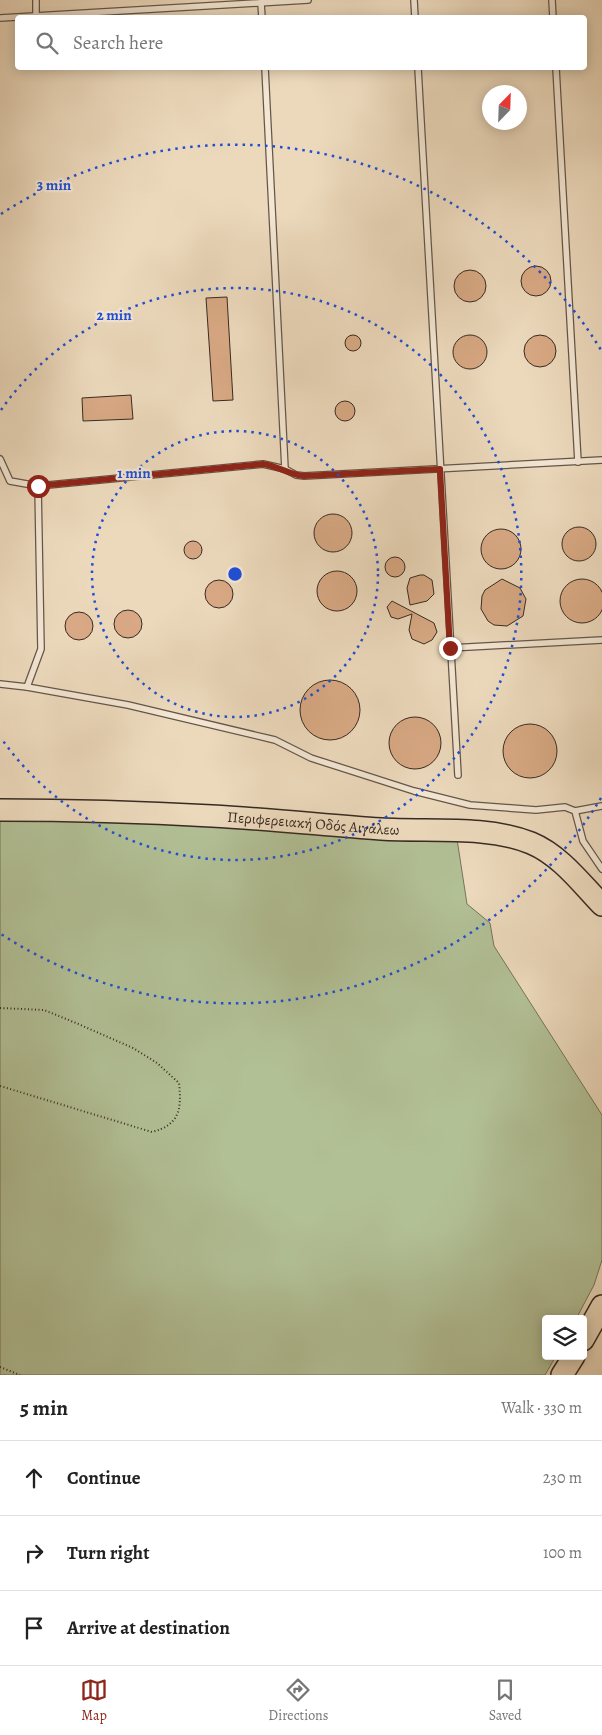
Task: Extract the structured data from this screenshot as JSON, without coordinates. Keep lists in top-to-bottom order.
{
  "streets": {
    "highway": ["Περιφερειακή Οδός Αιγάλεω"]
  },
  "north": "top right",
  "page": {
    "search": "Search here",
    "heading": ["5 min", "Walk · 330 m"],
    "list": [
      ["Continue", "230 m"],
      ["Turn right", "100 m"],
      "Arrive at destination"
    ],
    "nav": ["Map", "Directions", "Saved"]
  },
  "rings": ["3 min", "2 min", "1 min"]
}
